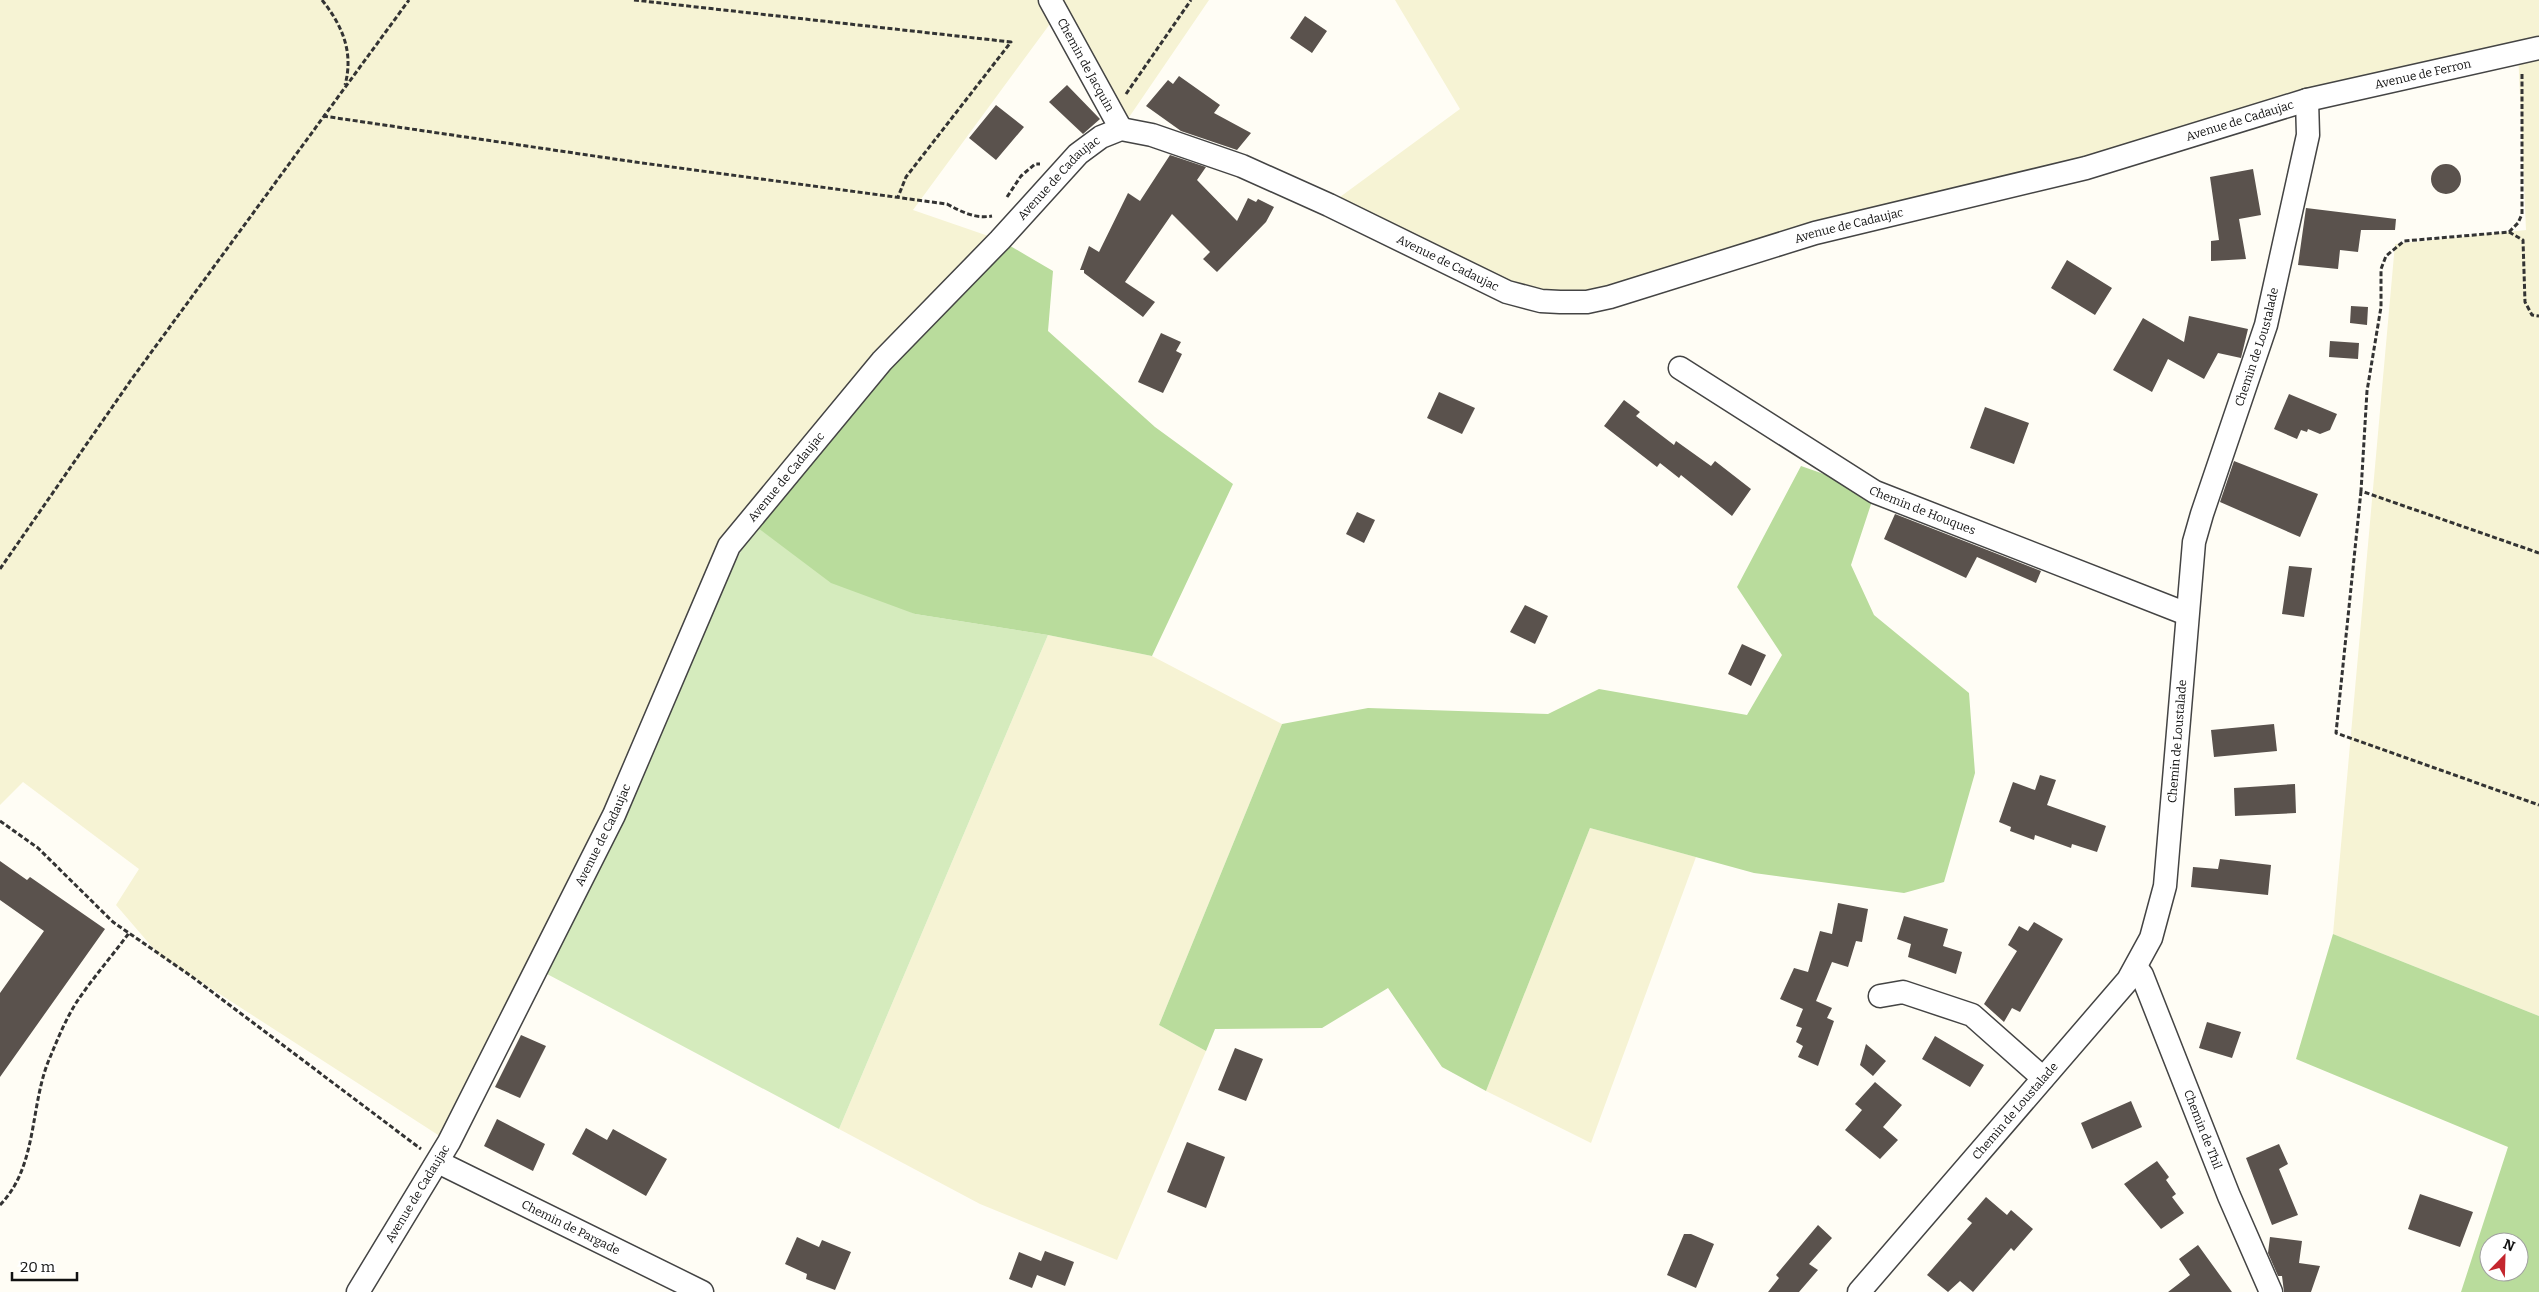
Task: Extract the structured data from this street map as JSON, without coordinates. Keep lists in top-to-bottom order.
{
  "streets": {
    "street": [
      "Chemin de Jacquin",
      "Avenue de Ferron",
      "Avenue de Cadaujac",
      "Chemin de Loustalade",
      "Chemin de Houques",
      "Chemin de Thil",
      "Chemin de Pargade"
    ]
  },
  "crossings": [
    ["Chemin de Jacquin", "Avenue de Cadaujac"],
    ["Avenue de Ferron", "Avenue de Cadaujac"],
    ["Avenue de Ferron", "Chemin de Loustalade"],
    ["Avenue de Cadaujac", "Chemin de Loustalade"],
    ["Avenue de Cadaujac", "Chemin de Pargade"],
    ["Chemin de Loustalade", "Chemin de Houques"],
    ["Chemin de Loustalade", "Chemin de Thil"]
  ],
  "scale_bar": "20 m",
  "north": "top right"
}
